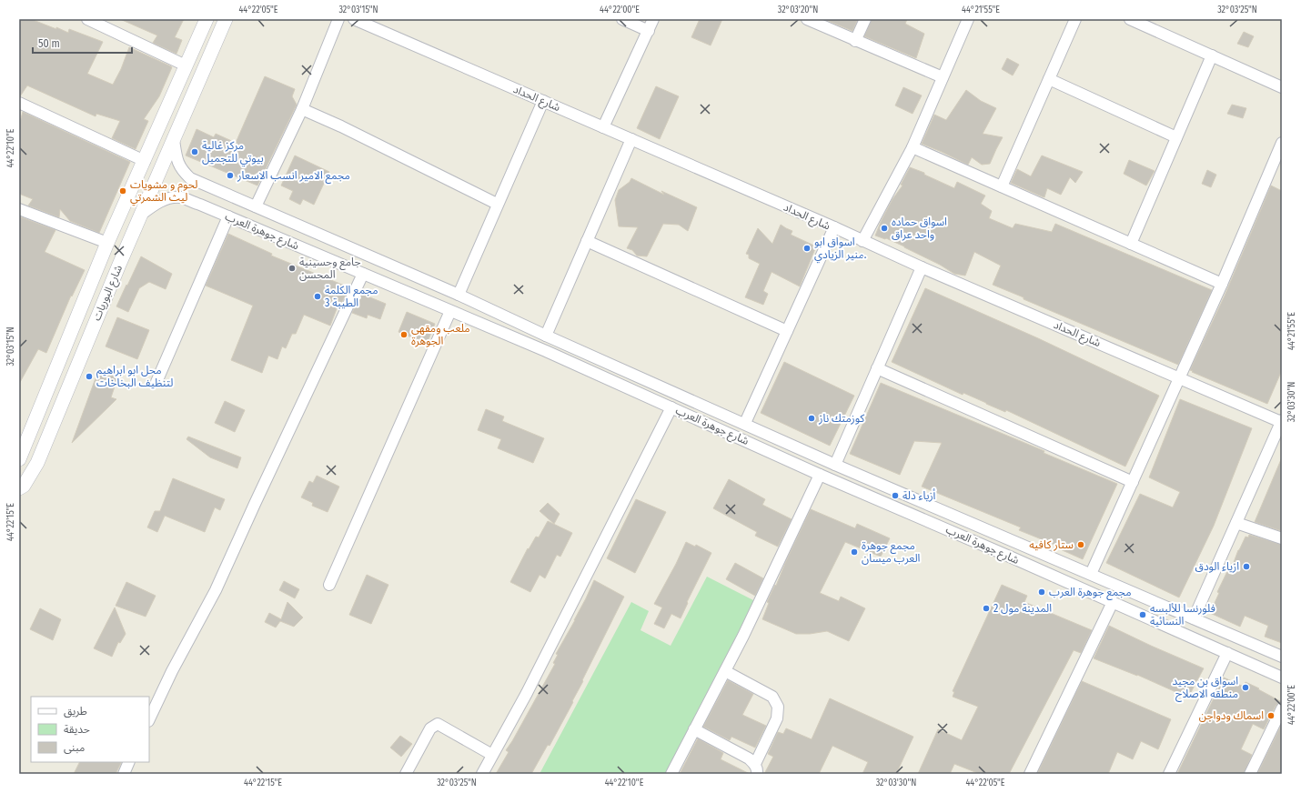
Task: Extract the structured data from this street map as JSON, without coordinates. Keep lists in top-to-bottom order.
{
  "streets": {
    "street": ["شارع الحداد", "شارع جوهرة العرب", "شارع البوريات"]
  },
  "crossings": [
    ["شارع جوهرة العرب", "شارع البوريات"]
  ],
  "places": [
    "مركز غالية بيوتي للتجميل",
    "مجمع الامير انسب الاسعار",
    "لحوم و مشويات ليث الشمرتي",
    "اسواق حماده واحد عراق",
    "اسواق ابو منير الزيادي.",
    "جامع وحسينية المحسن",
    "مجمع الكلمة الطيبة 3",
    "ملعب ومقهى الجوهرة",
    "محل ابو ابراهيم لتنظيف البخاخات",
    "كوزمتك ناز",
    "أزياء دلة",
    "ستار كافيه",
    "مجمع جوهرة العرب ميسان",
    "ازياء الودق",
    "مجمع جوهرة العرب",
    "المدينة مول 2",
    "فلورنسا للألبسه النسائية",
    "اسواق بن مجيد منطقه الاصلاح",
    "اسماك ودواجن"
  ],
  "legend": ["طريق", "حديقة", "مبنى"],
  "scale_bar": "50 m",
  "coordinates": [
    "44°22'05\"E",
    "32°03'15\"N",
    "44°22'00\"E",
    "32°03'20\"N",
    "44°21'55\"E",
    "32°03'25\"N",
    "44°22'10\"E",
    "32°03'30\"N",
    "44°22'15\"E"
  ]
}
